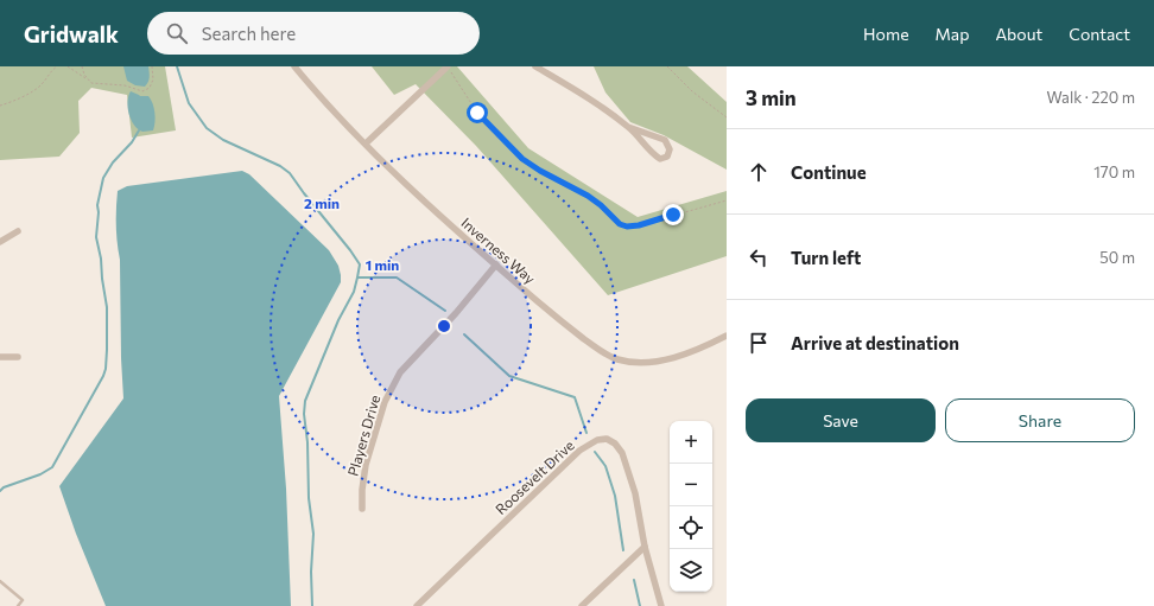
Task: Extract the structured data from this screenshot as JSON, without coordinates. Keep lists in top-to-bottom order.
{
  "streets": {
    "street": ["Inverness Way", "Players Drive", "Roosevelt Drive"]
  },
  "crossings": [
    ["Inverness Way", "Players Drive"]
  ],
  "page": {
    "header": "Gridwalk",
    "search": "Search here",
    "nav": [
      "Home",
      "Map",
      "About",
      "Contact"
    ],
    "heading": ["3 min", "Walk · 220 m"],
    "list": [
      ["Continue", "170 m"],
      ["Turn left", "50 m"],
      "Arrive at destination"
    ],
    "buttons": ["Save", "Share"],
    "map_buttons": ["+", "−"]
  },
  "rings": ["2 min", "1 min"]
}
